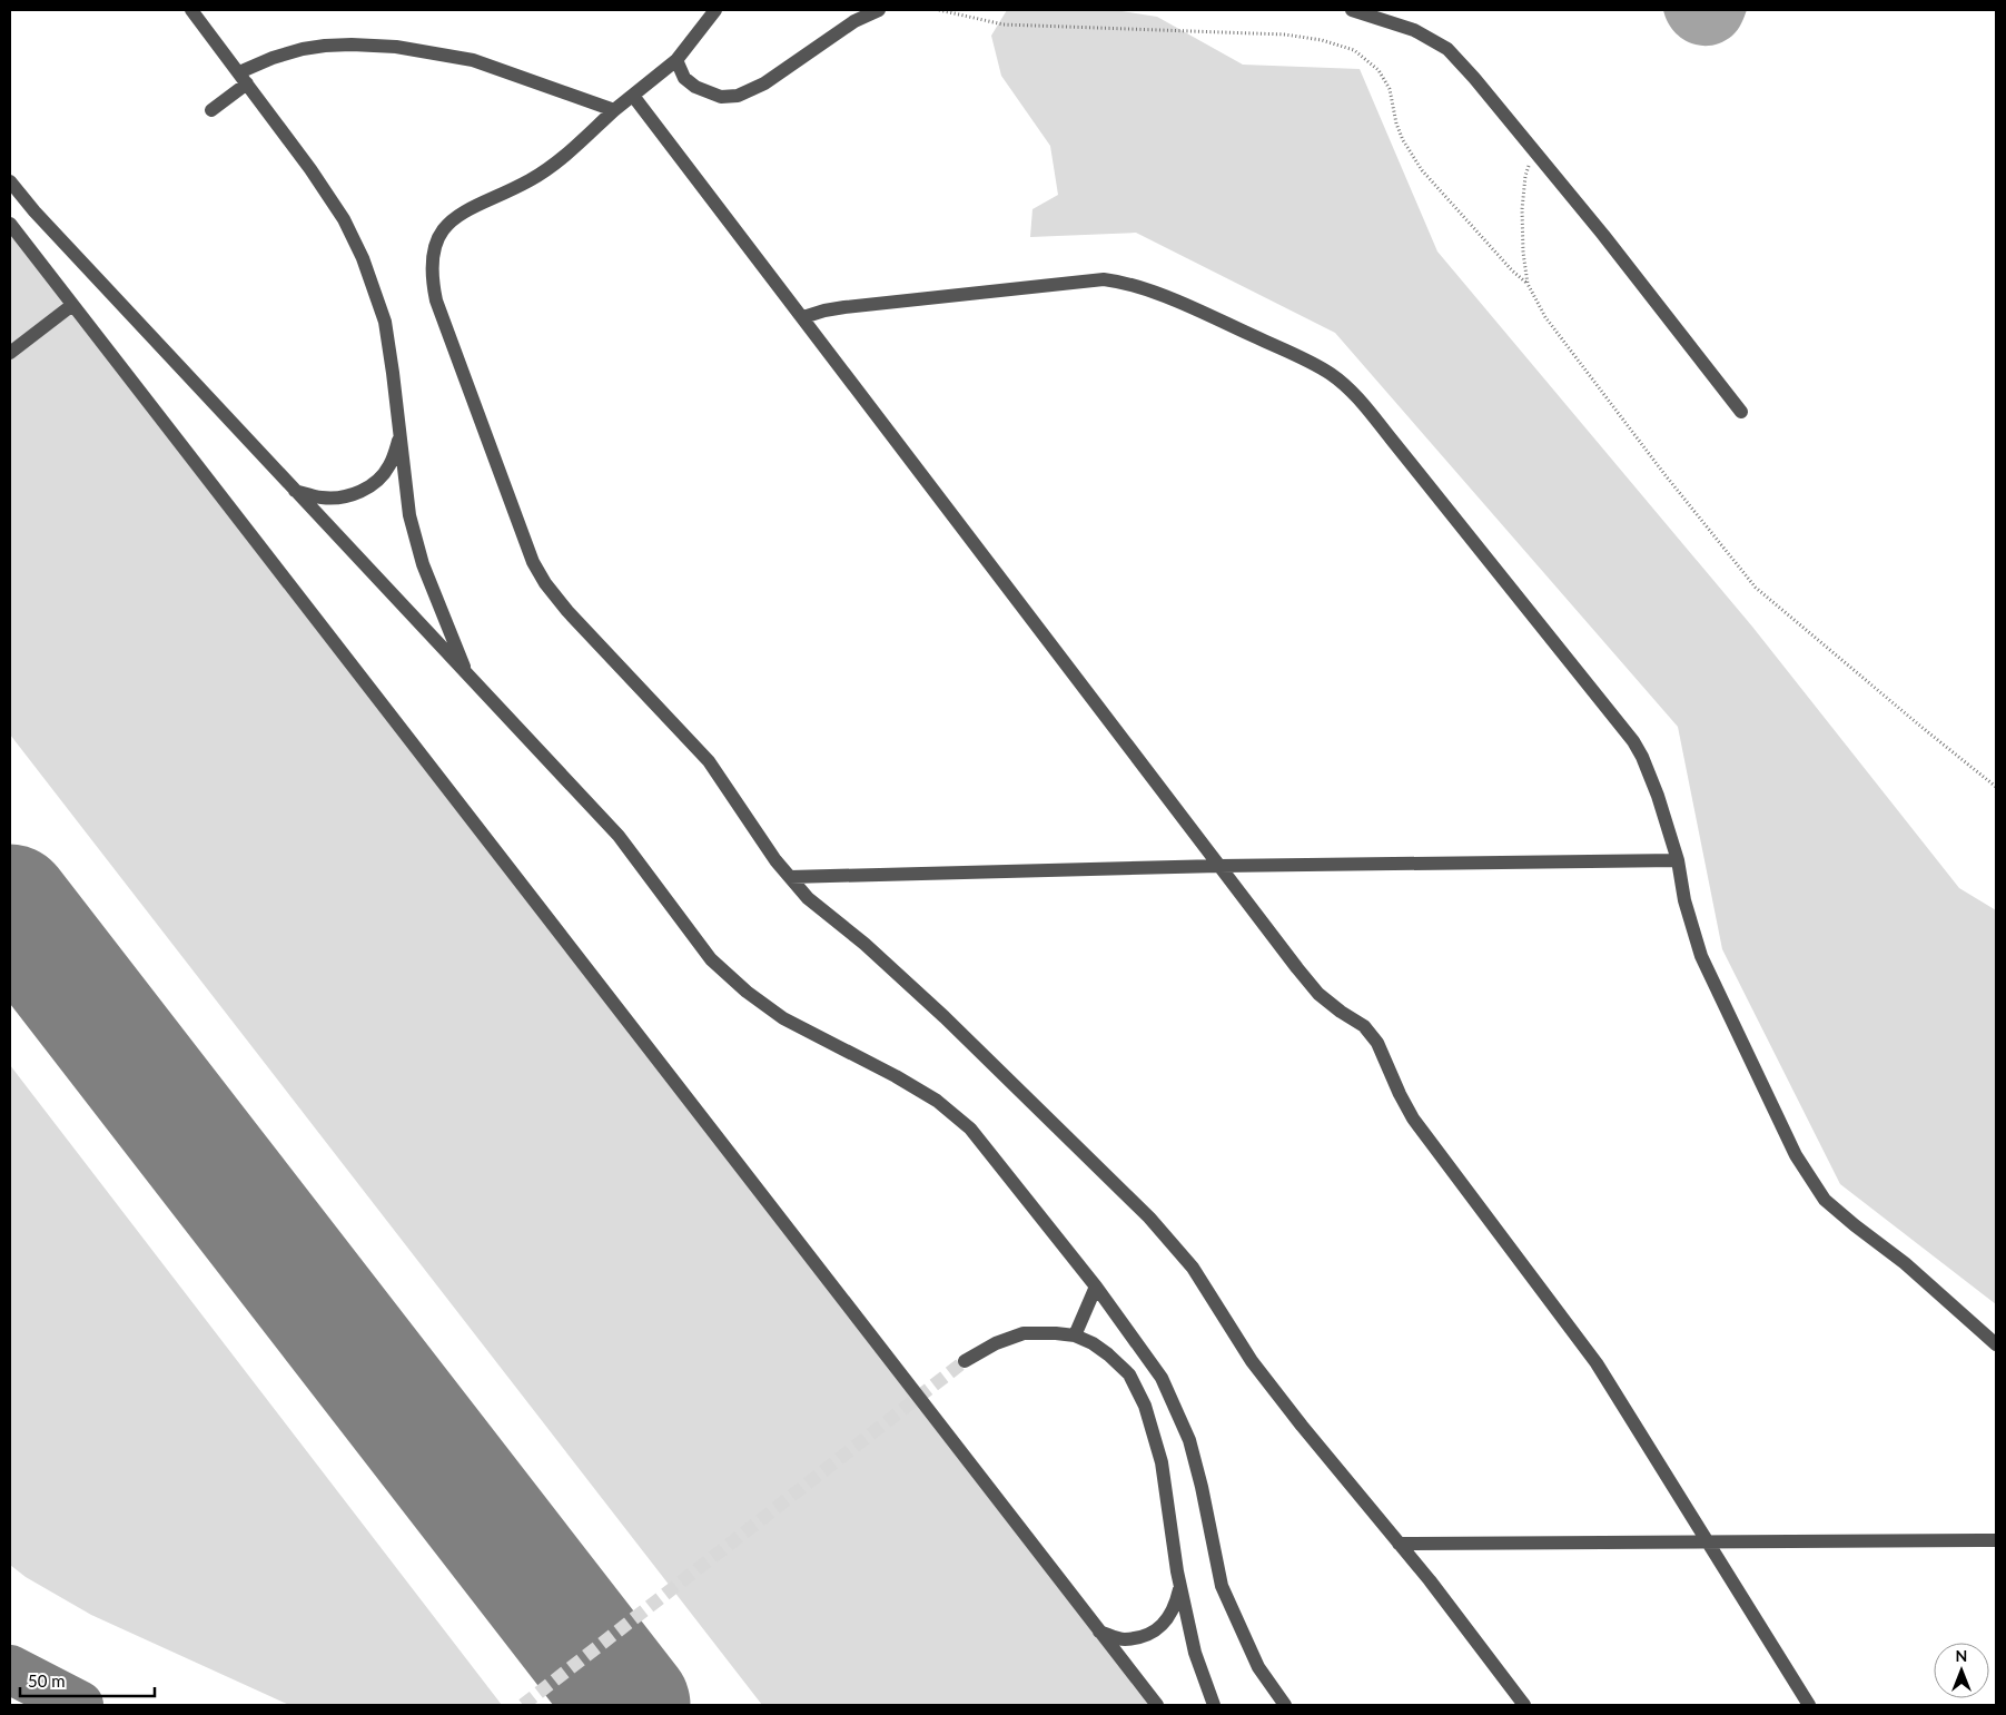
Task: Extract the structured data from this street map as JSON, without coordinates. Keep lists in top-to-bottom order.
{
  "scale_bar": "50 m",
  "north": "top"
}
